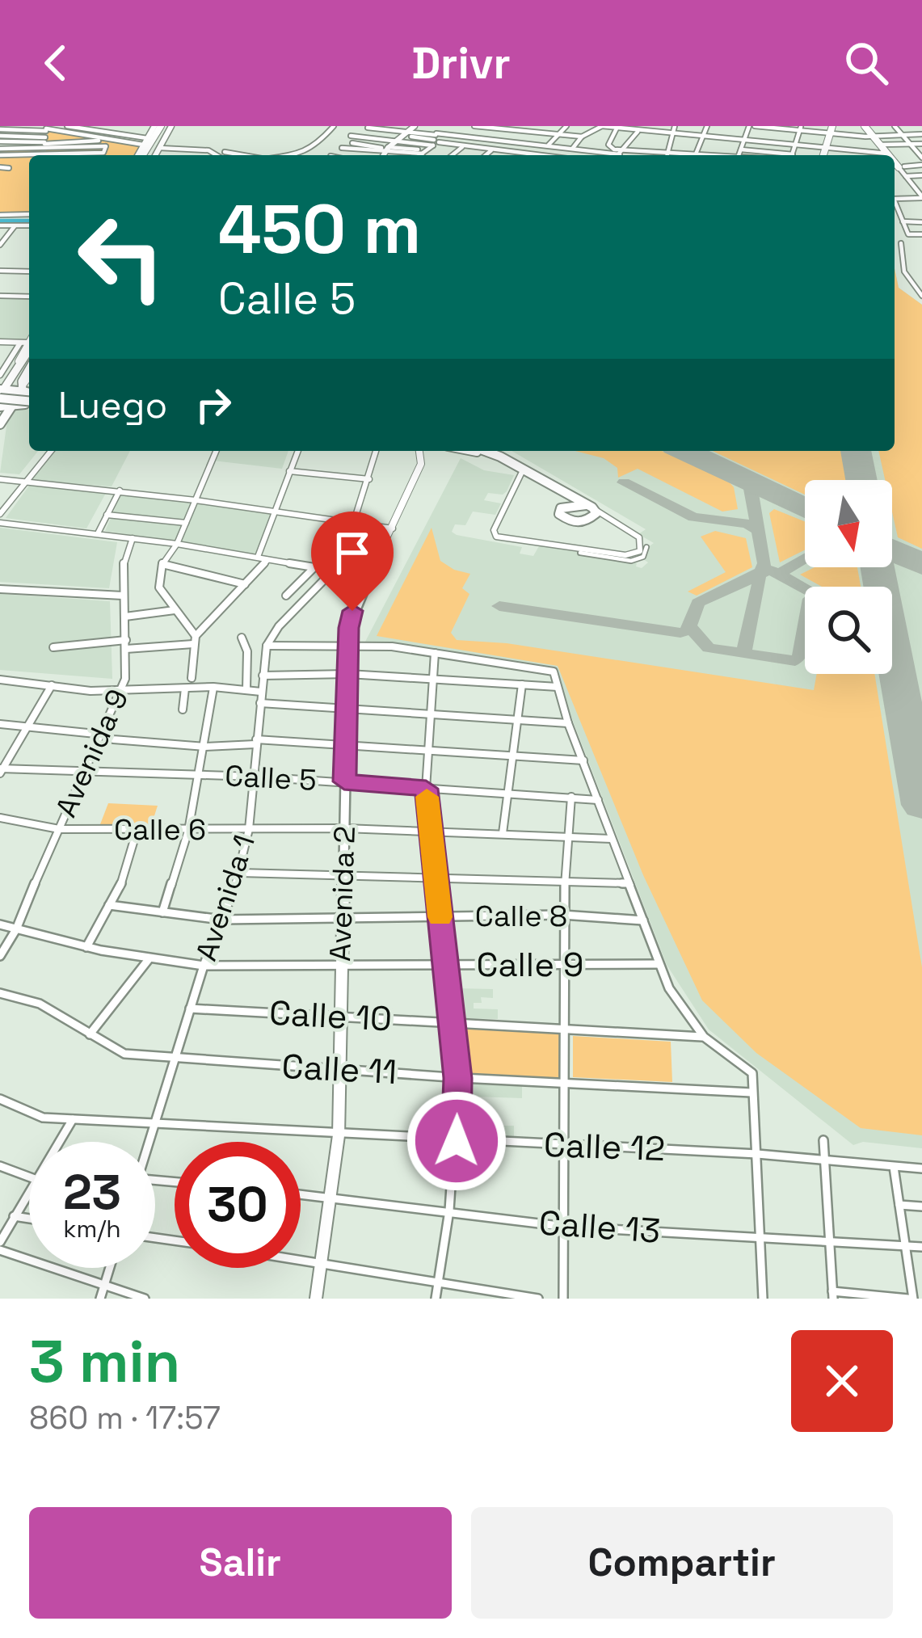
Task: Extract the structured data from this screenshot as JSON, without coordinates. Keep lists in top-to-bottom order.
{
  "streets": {
    "street": [
      "Avenida 9",
      "Calle 5",
      "Calle 6",
      "Avenida 2",
      "Avenida 1",
      "Calle 8",
      "Calle 9",
      "Calle 10",
      "Calle 11",
      "Calle 12",
      "Calle 13"
    ]
  },
  "crossings": [
    ["Avenida 9", "Calle 5"],
    ["Avenida 9", "Calle 6"],
    ["Avenida 9", "Calle 9"],
    ["Calle 5", "Avenida 2"],
    ["Calle 5", "Avenida 1"],
    ["Calle 6", "Avenida 2"],
    ["Calle 6", "Avenida 1"],
    ["Avenida 2", "Calle 8"],
    ["Avenida 2", "Calle 9"],
    ["Avenida 2", "Calle 10"],
    ["Avenida 2", "Calle 11"],
    ["Avenida 2", "Calle 12"],
    ["Avenida 2", "Calle 13"],
    ["Avenida 1", "Calle 8"],
    ["Avenida 1", "Calle 9"],
    ["Avenida 1", "Calle 10"],
    ["Avenida 1", "Calle 11"],
    ["Avenida 1", "Calle 12"]
  ],
  "north": "bottom",
  "page": {
    "header": "Drivr",
    "turn": ["450 m", "Calle 5"],
    "then": "Luego",
    "speed": "23 km/h",
    "limit": "30",
    "heading": ["3 min", "860 m · 17:57"],
    "buttons": ["Salir", "Compartir"]
  }
}
